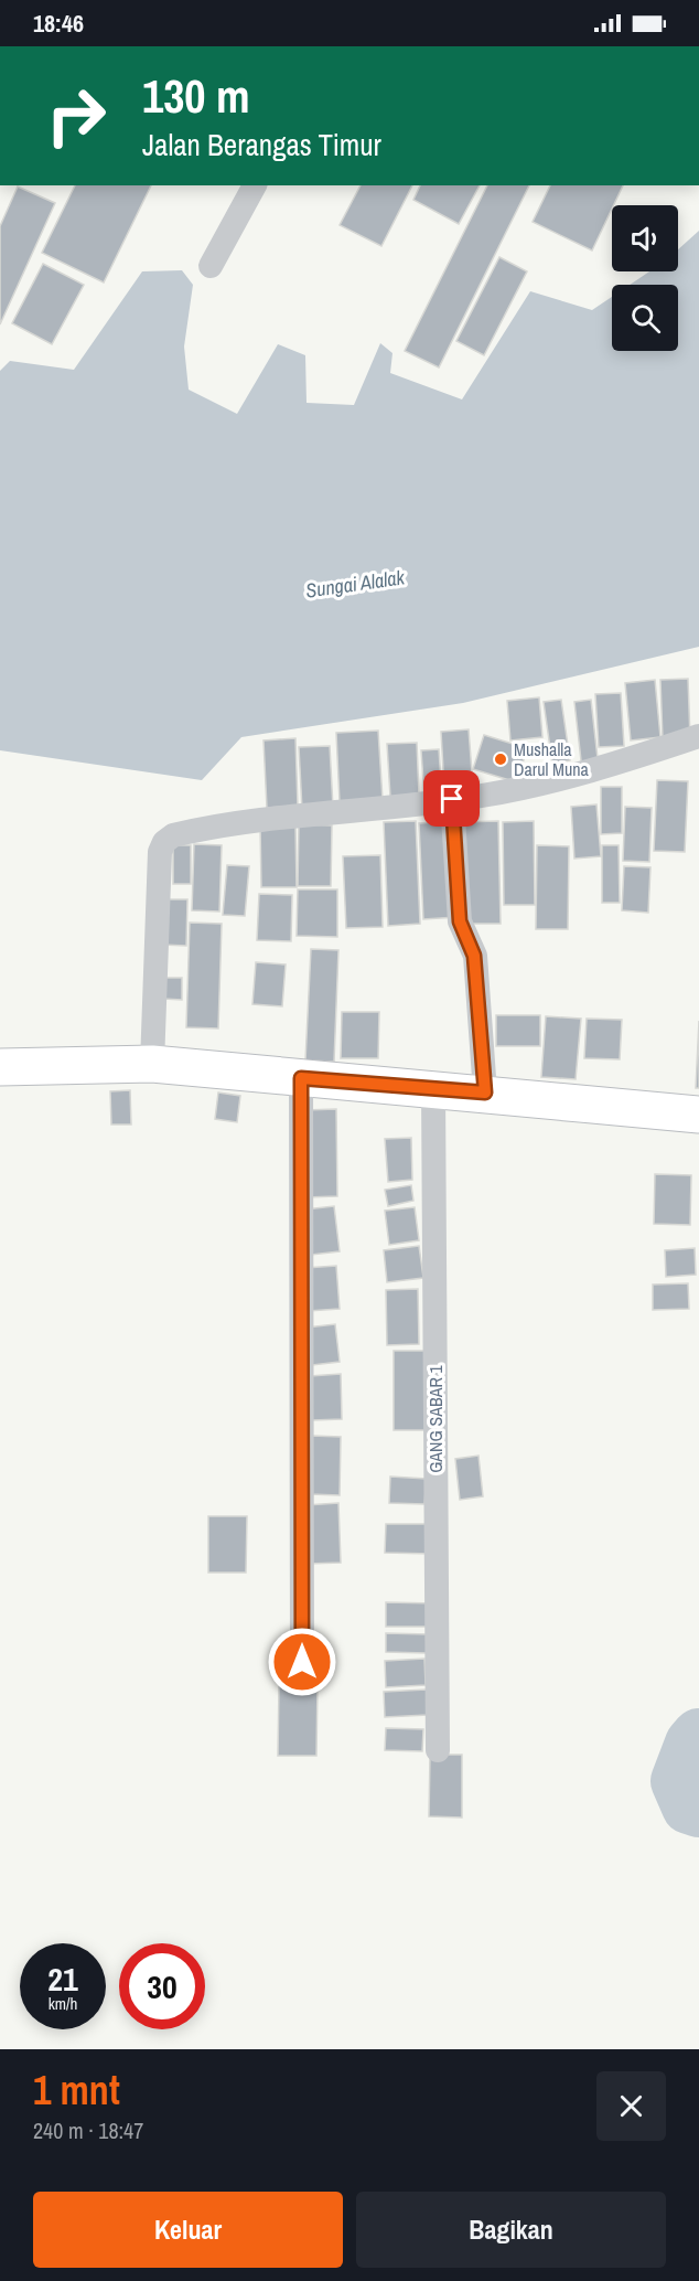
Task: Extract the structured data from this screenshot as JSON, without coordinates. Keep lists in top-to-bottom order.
{
  "streets": {
    "street": ["GANG SABAR 1"]
  },
  "water": ["Sungai Alalak"],
  "places": ["Mushalla Darul Muna"],
  "page": {
    "status": "18:46",
    "turn": ["130 m", "Jalan Berangas Timur"],
    "speed": "21 km/h",
    "limit": "30",
    "heading": ["1 mnt", "240 m · 18:47"],
    "buttons": ["Keluar", "Bagikan"]
  }
}
